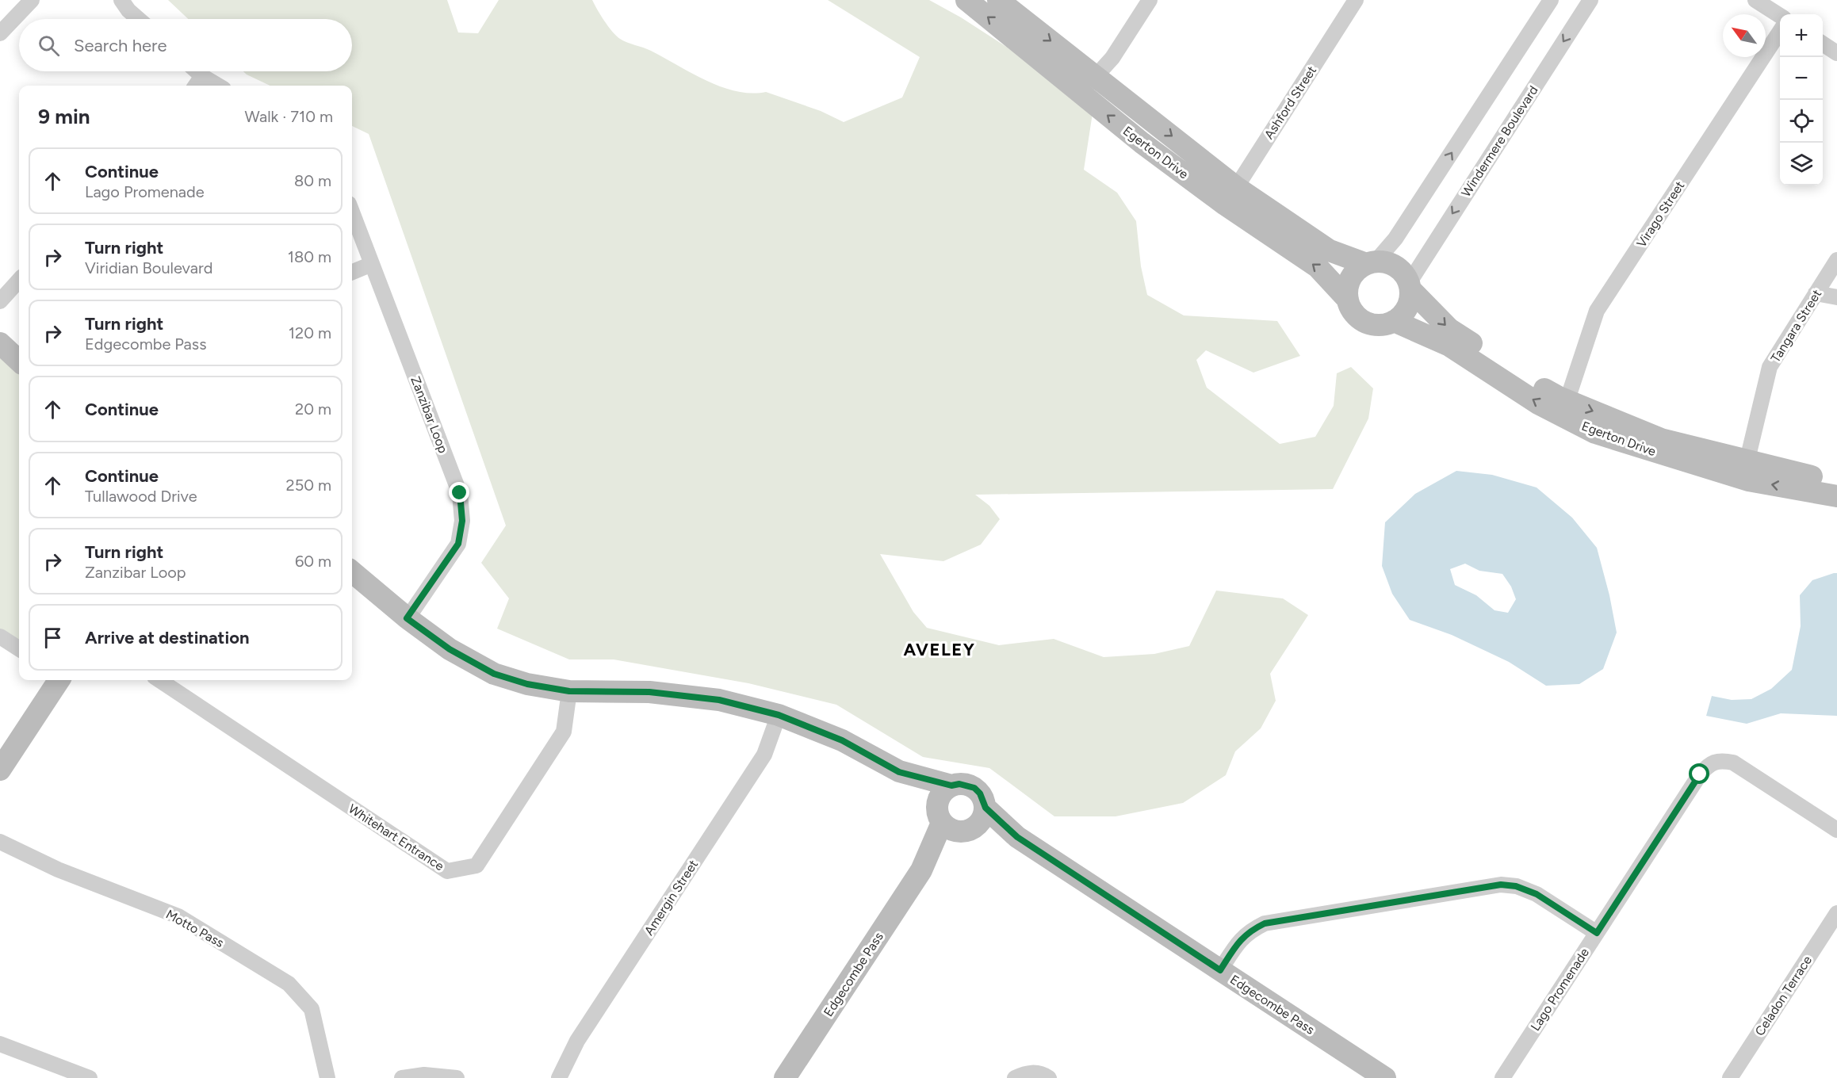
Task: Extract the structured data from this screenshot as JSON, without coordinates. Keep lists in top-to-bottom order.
{
  "streets": {
    "street": [
      "Ashford Street",
      "Windermere Boulevard",
      "Egerton Drive",
      "Virago Street",
      "Tangara Street",
      "Zanzibar Loop",
      "Whitehart Entrance",
      "Amergin Street",
      "Motto Pass",
      "Edgecombe Pass",
      "Lago Promenade",
      "Celadon Terrace"
    ]
  },
  "crossings": [
    ["Ashford Street", "Egerton Drive"],
    ["Windermere Boulevard", "Egerton Drive"],
    ["Egerton Drive", "Virago Street"],
    ["Egerton Drive", "Tangara Street"]
  ],
  "districts": ["AVELEY"],
  "north": "top left",
  "page": {
    "map_buttons": ["+", "−"],
    "search": "Search here",
    "heading": ["9 min", "Walk · 710 m"],
    "list": [
      ["Continue", "Lago Promenade", "80 m"],
      ["Turn right", "Viridian Boulevard", "180 m"],
      ["Turn right", "Edgecombe Pass", "120 m"],
      ["Continue", "20 m"],
      ["Continue", "Tullawood Drive", "250 m"],
      ["Turn right", "Zanzibar Loop", "60 m"],
      "Arrive at destination"
    ]
  }
}
